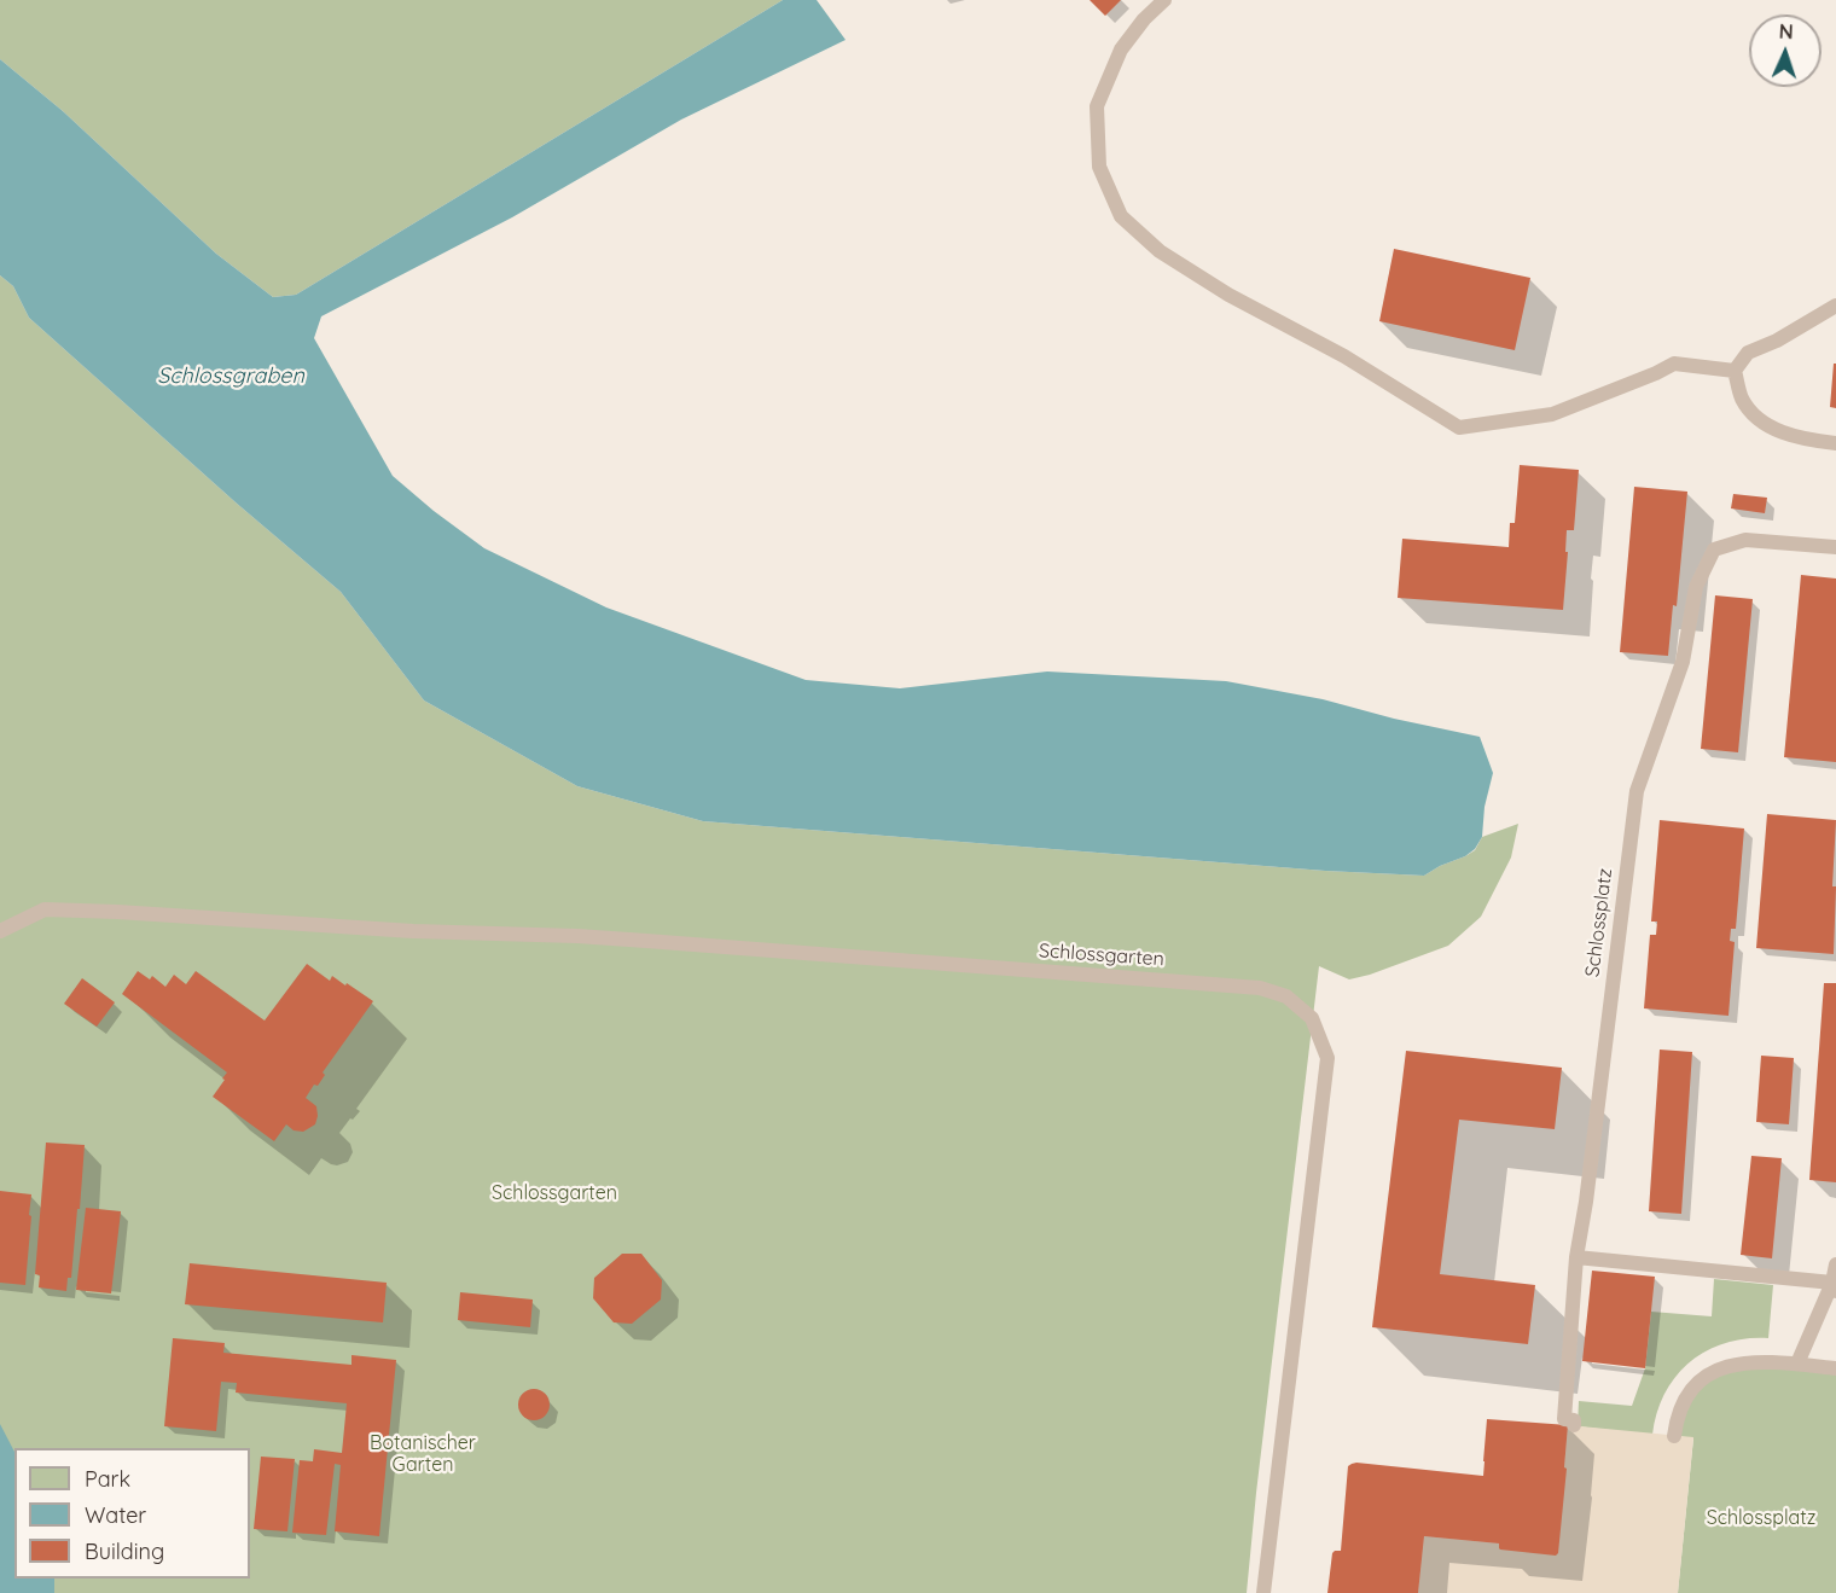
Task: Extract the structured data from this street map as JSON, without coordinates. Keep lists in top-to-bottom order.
{
  "streets": {
    "lane": ["Schlossplatz", "Schlossgarten"]
  },
  "water": ["Schlossgraben"],
  "parks": ["Schlossgarten", "Botanischer Garten", "Schlossplatz"],
  "legend": ["Park", "Water", "Building"],
  "north": "top"
}
